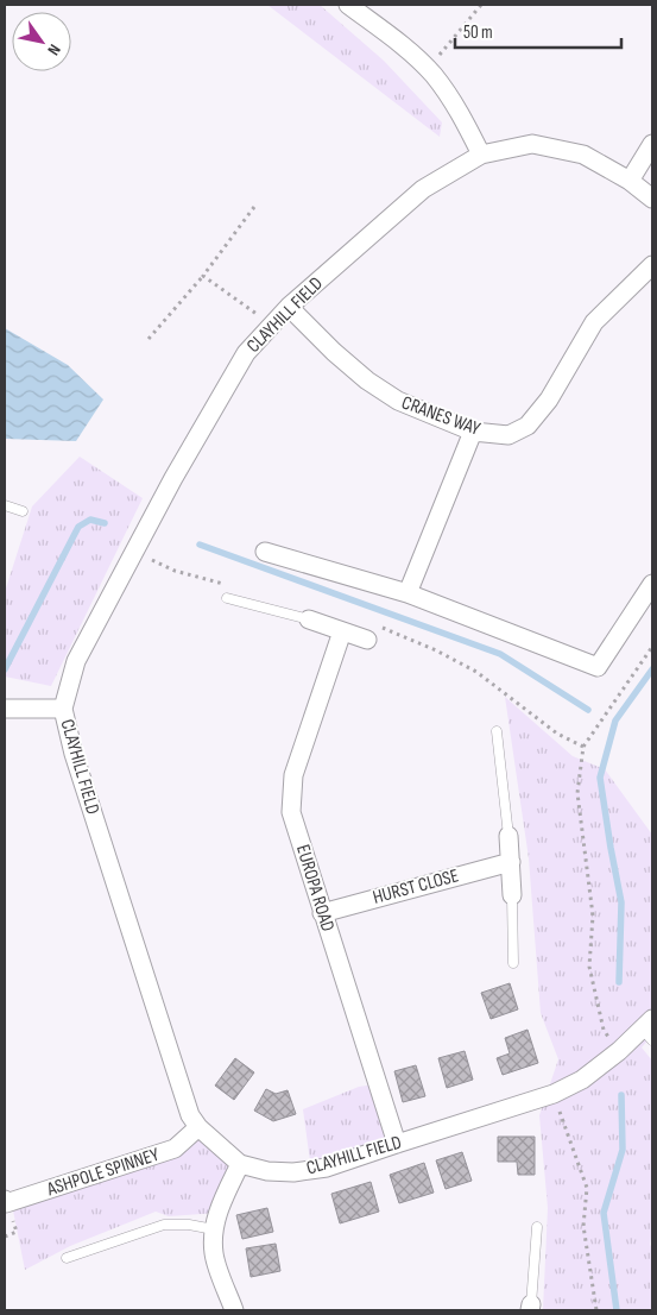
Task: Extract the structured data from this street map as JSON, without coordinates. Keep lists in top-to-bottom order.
{
  "streets": {
    "street": [
      "CLAYHILL FIELD",
      "CRANES WAY",
      "HURST CLOSE",
      "EUROPA ROAD",
      "ASHPOLE SPINNEY"
    ]
  },
  "crossings": [
    ["CLAYHILL FIELD", "CRANES WAY"],
    ["CLAYHILL FIELD", "EUROPA ROAD"],
    ["CLAYHILL FIELD", "ASHPOLE SPINNEY"],
    ["HURST CLOSE", "EUROPA ROAD"]
  ],
  "scale_bar": "50 m",
  "north": "bottom right"
}
